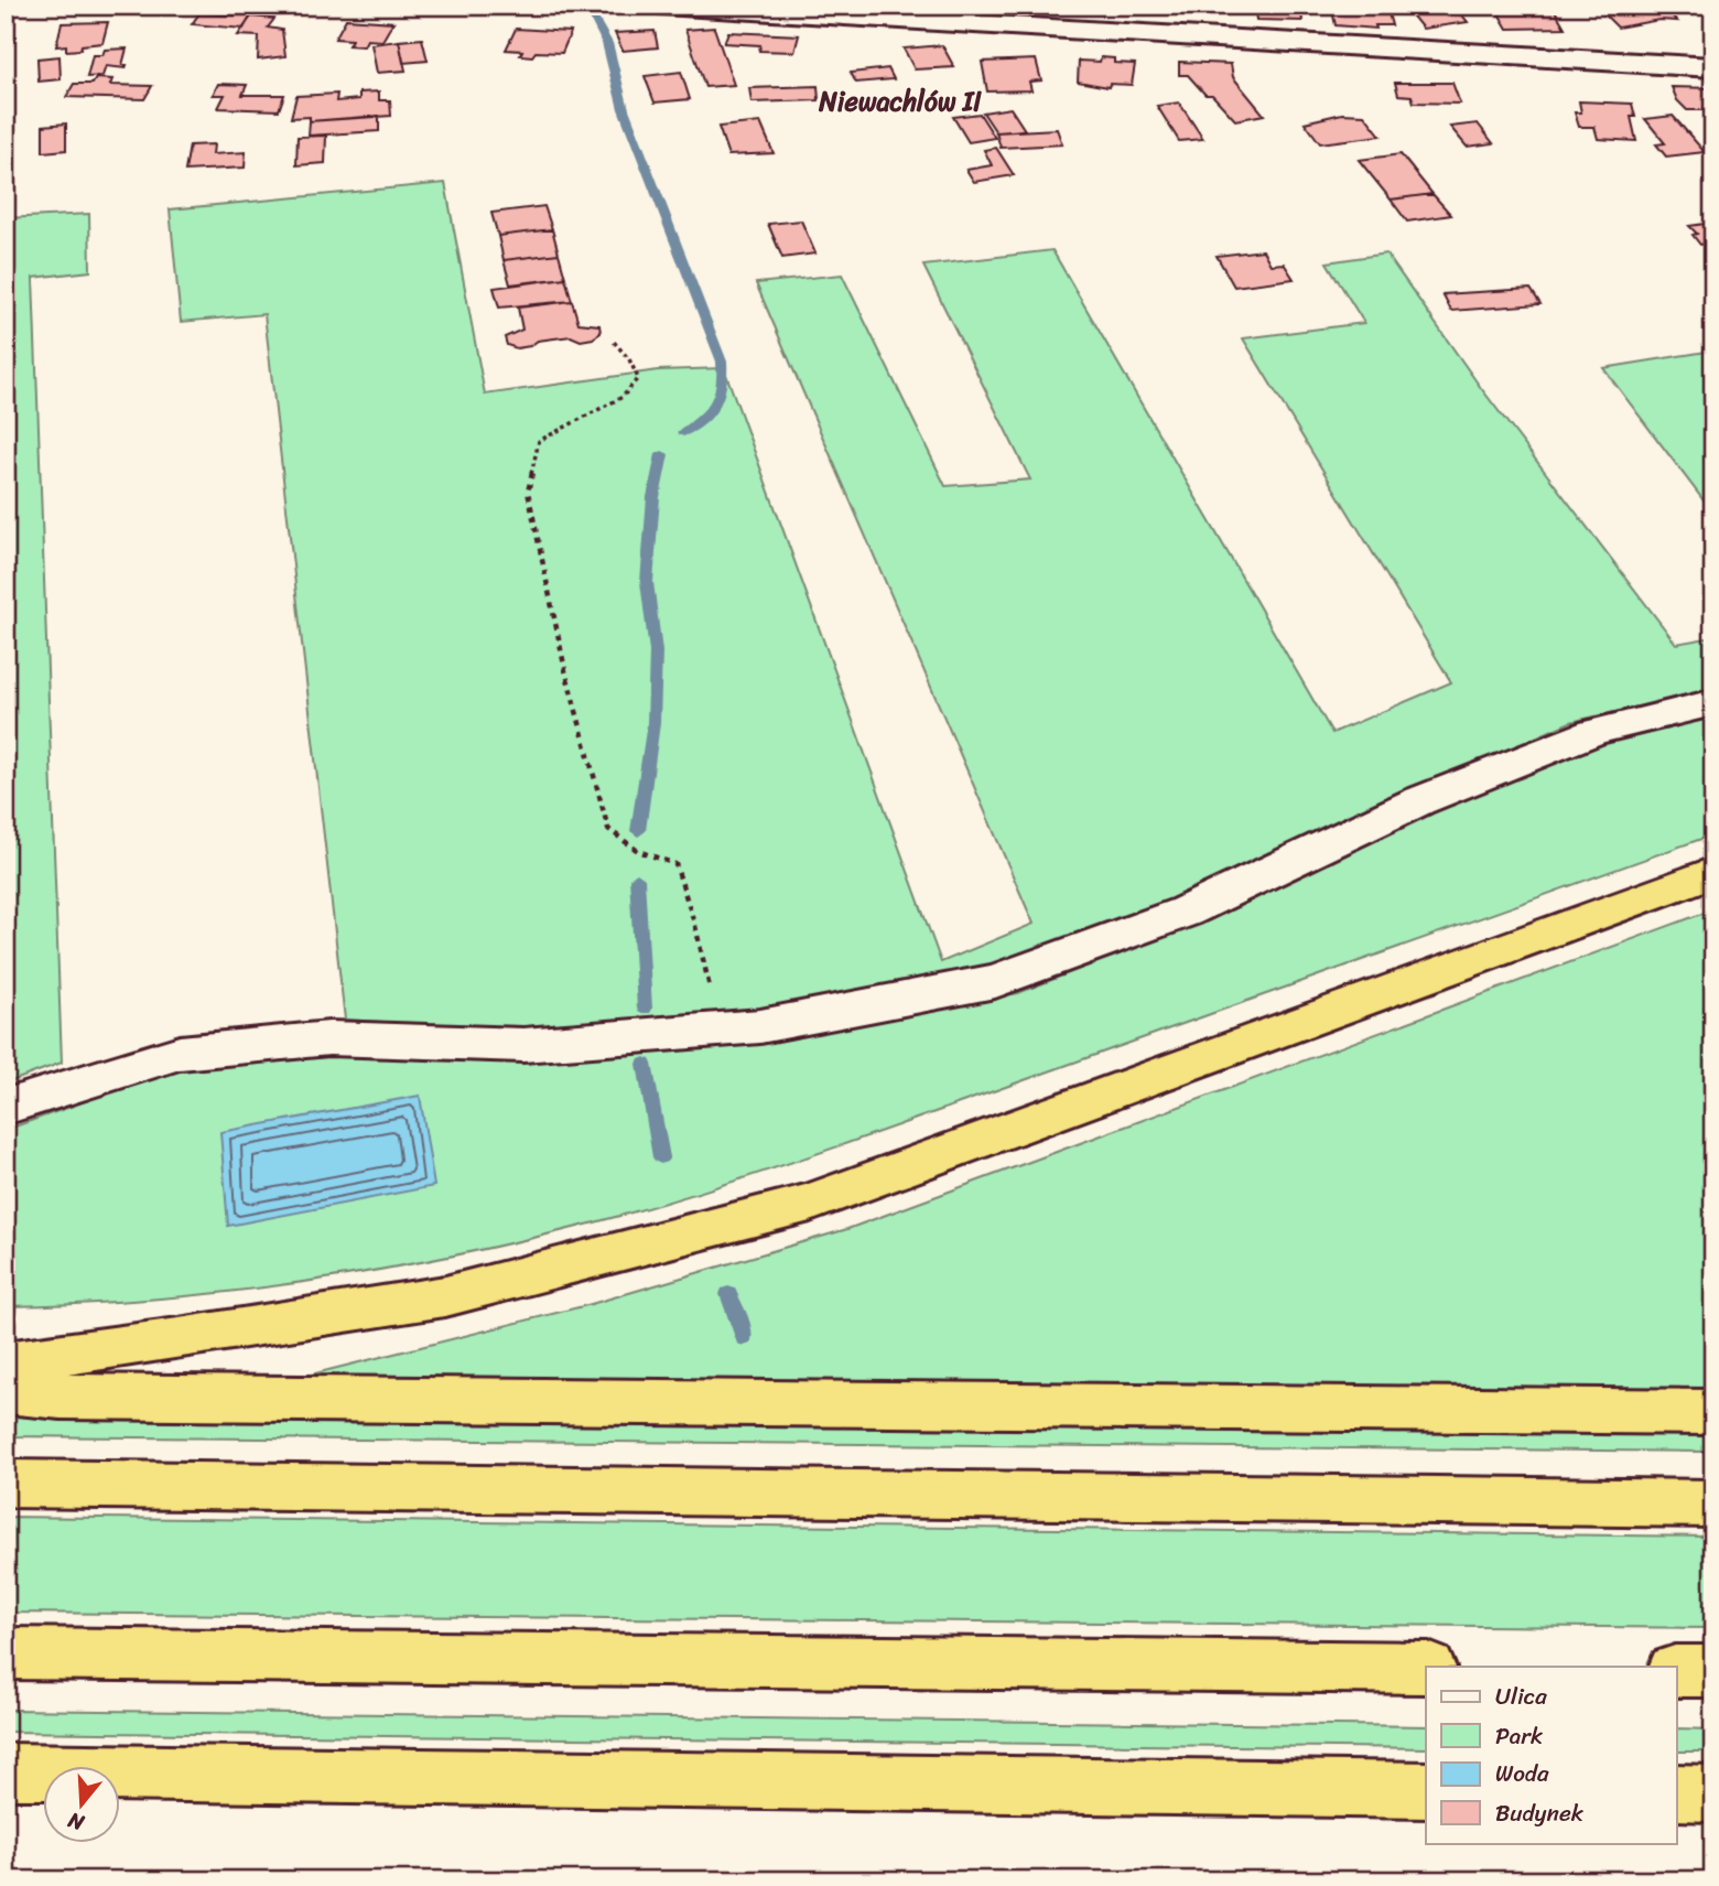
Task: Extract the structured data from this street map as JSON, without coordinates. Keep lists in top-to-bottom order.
{
  "districts": ["Niewachlów II"],
  "legend": [
    "Ulica",
    "Park",
    "Woda",
    "Budynek"
  ],
  "north": "bottom"
}
